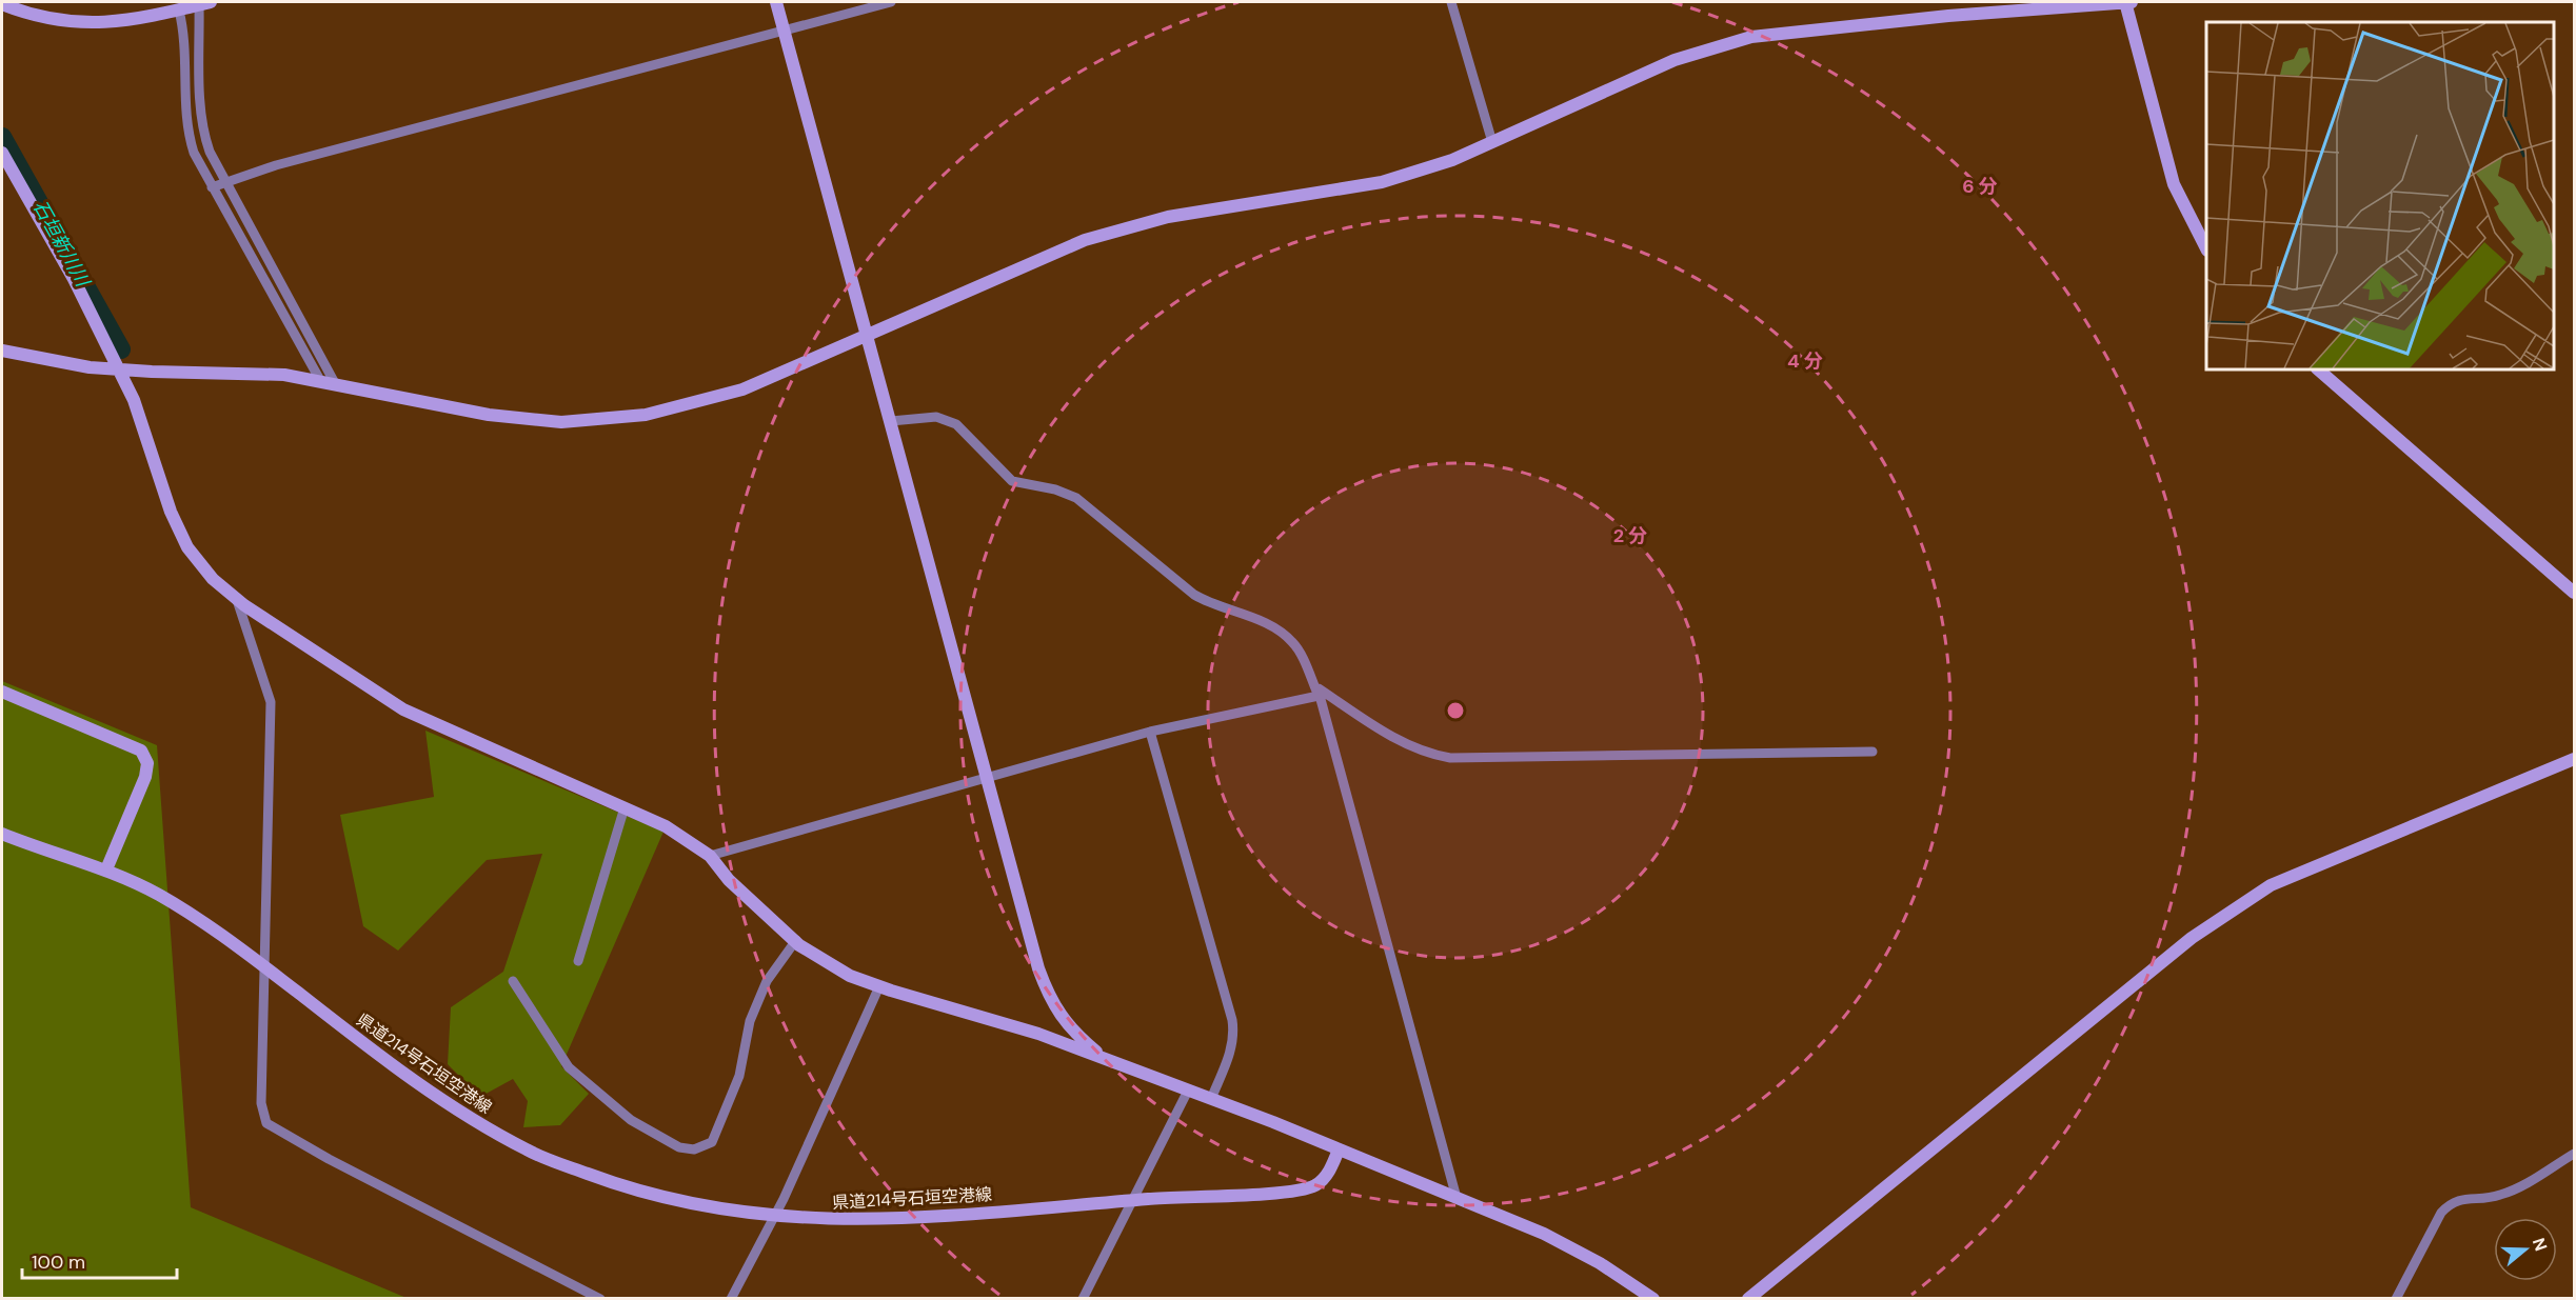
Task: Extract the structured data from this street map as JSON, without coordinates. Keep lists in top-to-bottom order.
{
  "streets": {
    "street": ["県道214号石垣空港線"]
  },
  "water": ["石垣新川川"],
  "scale_bar": "100 m",
  "north": "right",
  "rings": ["6 分", "4 分", "2 分"]
}
